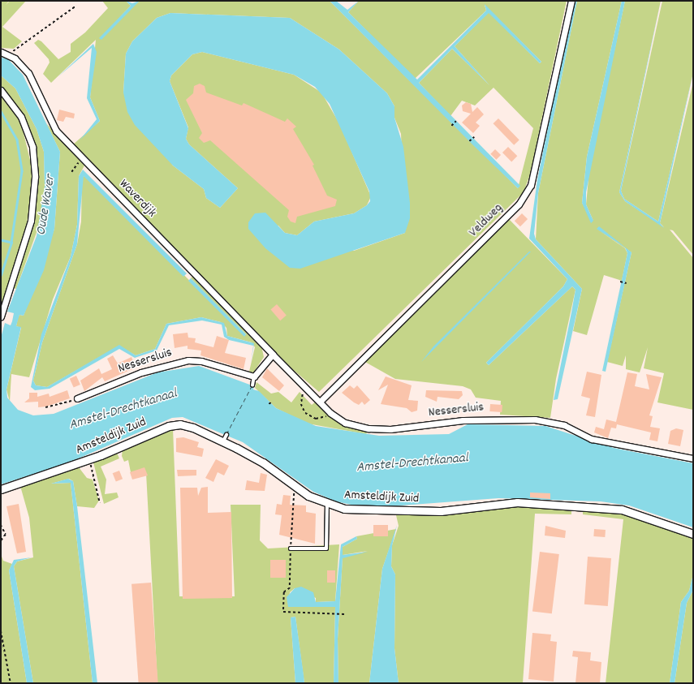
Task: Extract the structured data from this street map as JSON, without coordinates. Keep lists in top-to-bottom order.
{
  "streets": {
    "street": [
      "Waverdijk",
      "Veldweg",
      "Nessersluis",
      "Amsteldijk Zuid"
    ]
  },
  "crossings": [
    ["Waverdijk", "Nessersluis"],
    ["Veldweg", "Nessersluis"]
  ],
  "water": ["Oude Waver", "Amstel-Drechtkanaal"]
}
